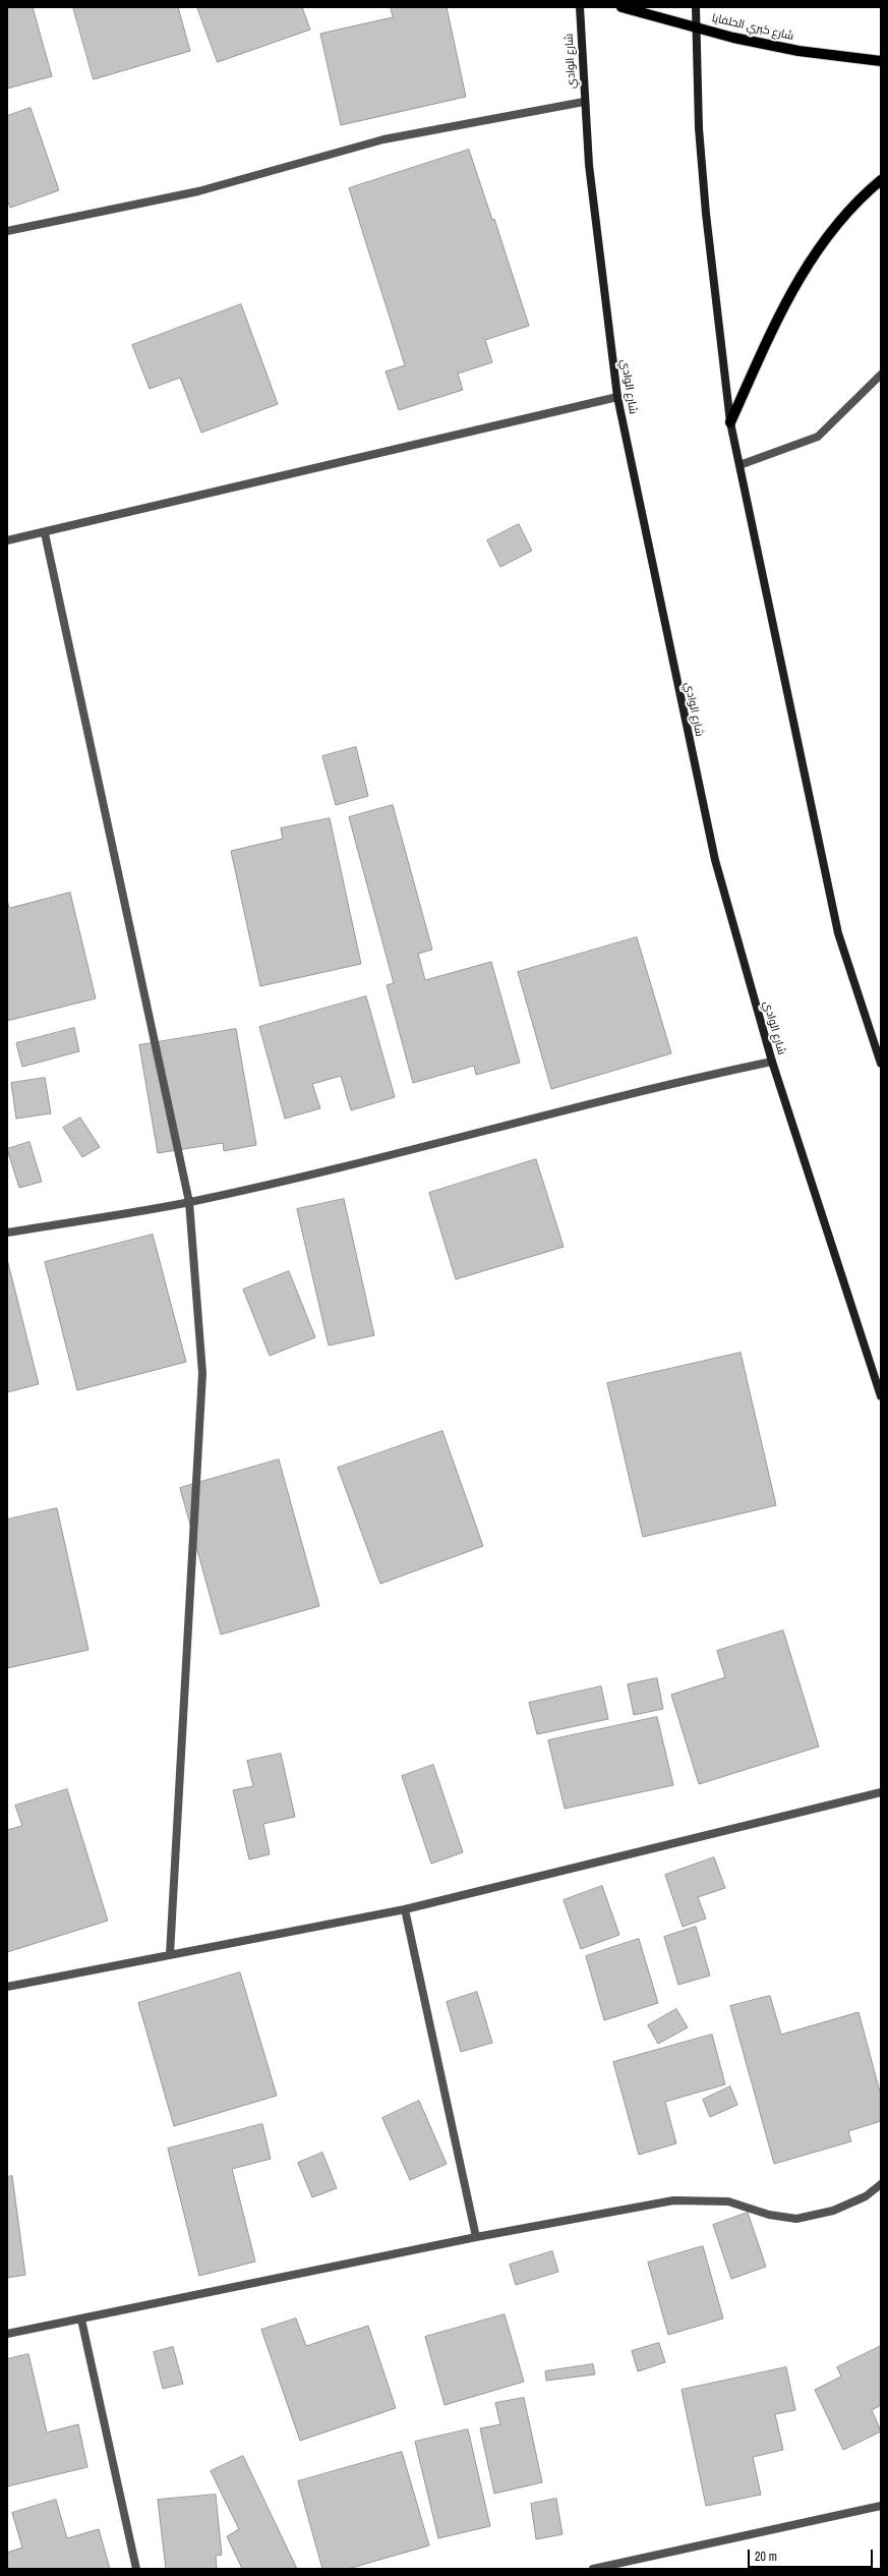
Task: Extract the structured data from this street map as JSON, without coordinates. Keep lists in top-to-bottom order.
{
  "streets": {
    "main road": ["شارع كبري الحلفايا", "شارع الوادي"]
  },
  "scale_bar": "20 m"
}
